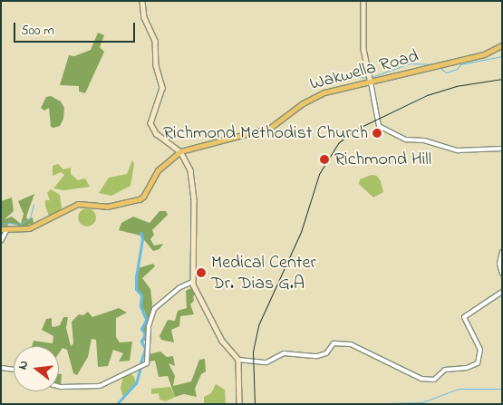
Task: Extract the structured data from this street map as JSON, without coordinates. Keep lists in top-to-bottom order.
{
  "streets": {
    "main road": ["Wakwella Road"]
  },
  "places": ["Richmond Methodist Church", "Richmond Hill", "Medical Center Dr. Dias G.A"],
  "scale_bar": "500 m",
  "north": "left"
}
